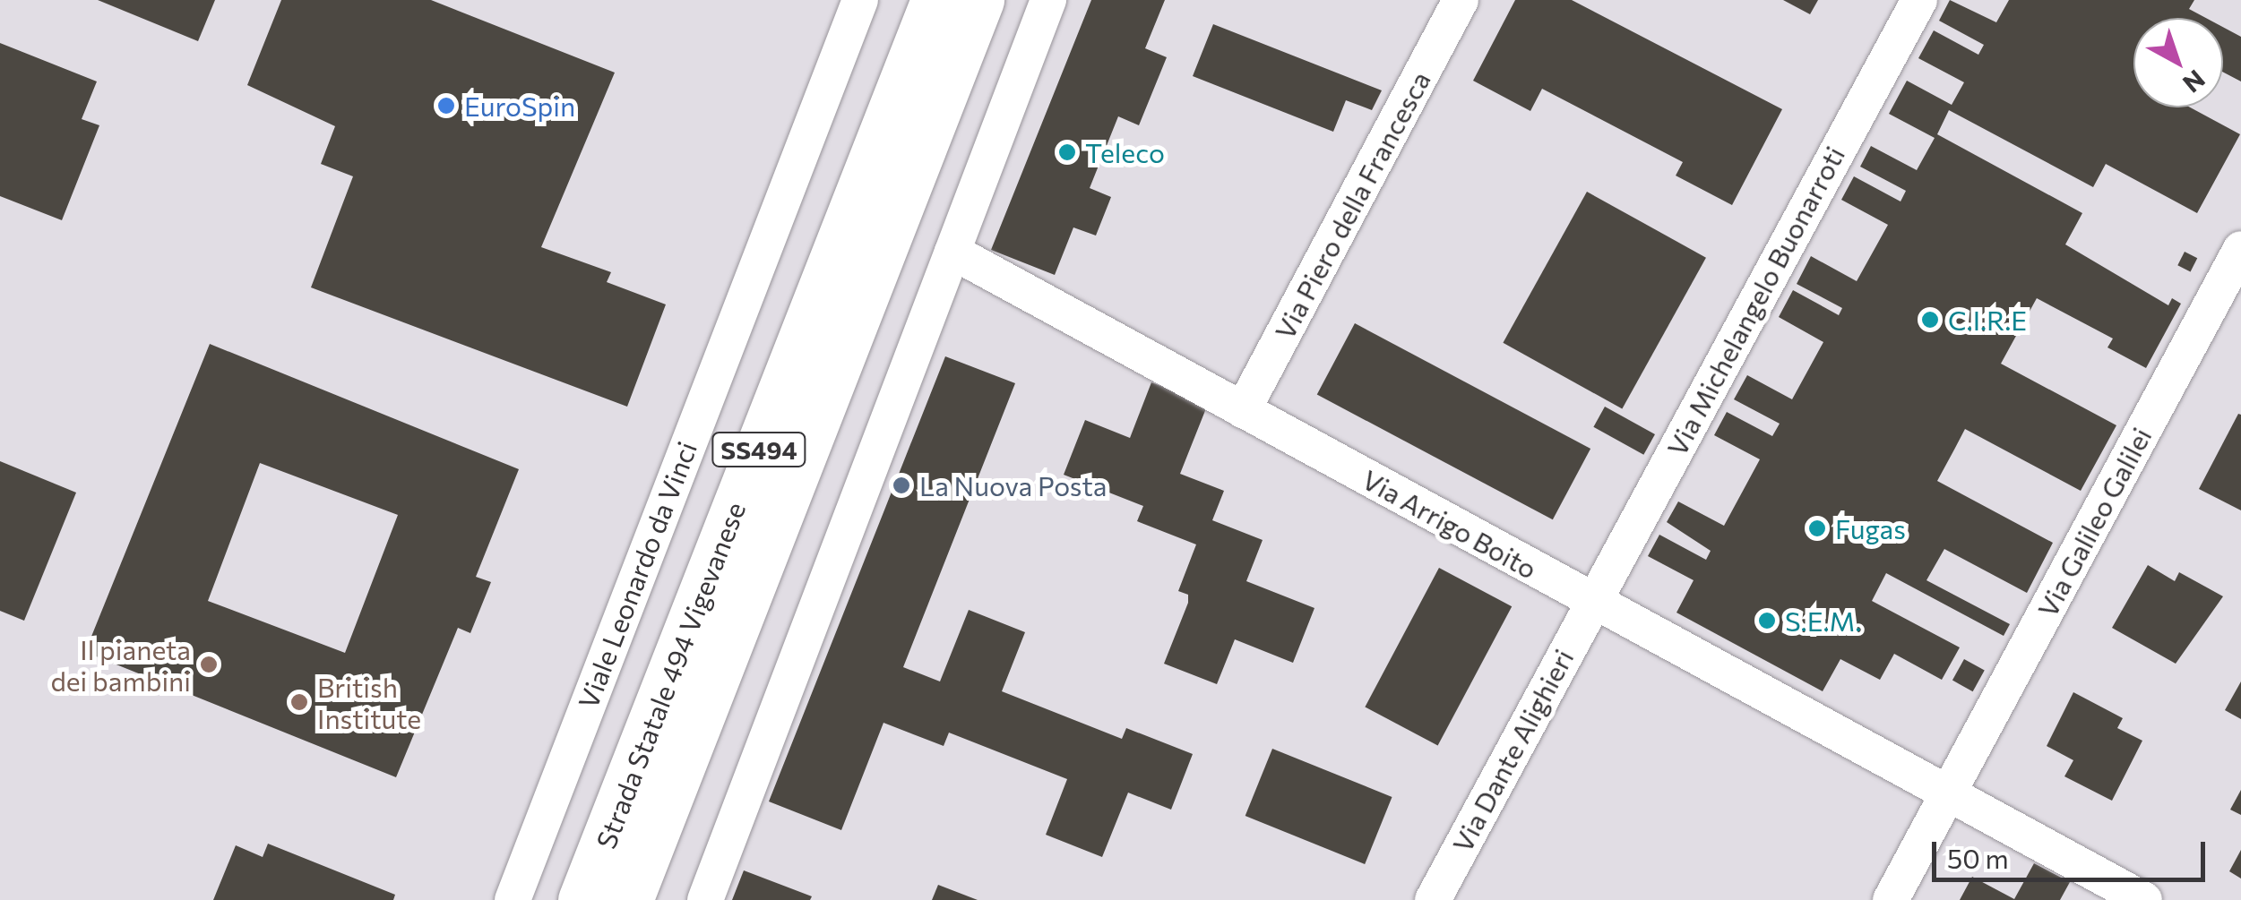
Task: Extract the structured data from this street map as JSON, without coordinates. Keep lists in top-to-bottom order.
{
  "streets": {
    "main road": ["SS494", "Strada Statale 494 Vigevanese"],
    "street": [
      "Via Piero della Francesca",
      "Via Michelangelo Buonarroti",
      "Via Galileo Galilei",
      "Via Arrigo Boito",
      "Viale Leonardo da Vinci",
      "Via Dante Alighieri"
    ]
  },
  "crossings": [
    ["Via Piero della Francesca", "Via Arrigo Boito"],
    ["Via Michelangelo Buonarroti", "Via Arrigo Boito"],
    ["Via Michelangelo Buonarroti", "Via Dante Alighieri"],
    ["Via Galileo Galilei", "Via Arrigo Boito"],
    ["Via Arrigo Boito", "Via Dante Alighieri"]
  ],
  "places": [
    "EuroSpin",
    "Teleco",
    "C.I.R.E",
    "La Nuova Posta",
    "Fugas",
    "S.E.M.",
    "Il pianeta dei bambini",
    "British Institute"
  ],
  "scale_bar": "50 m",
  "north": "bottom right"
}
